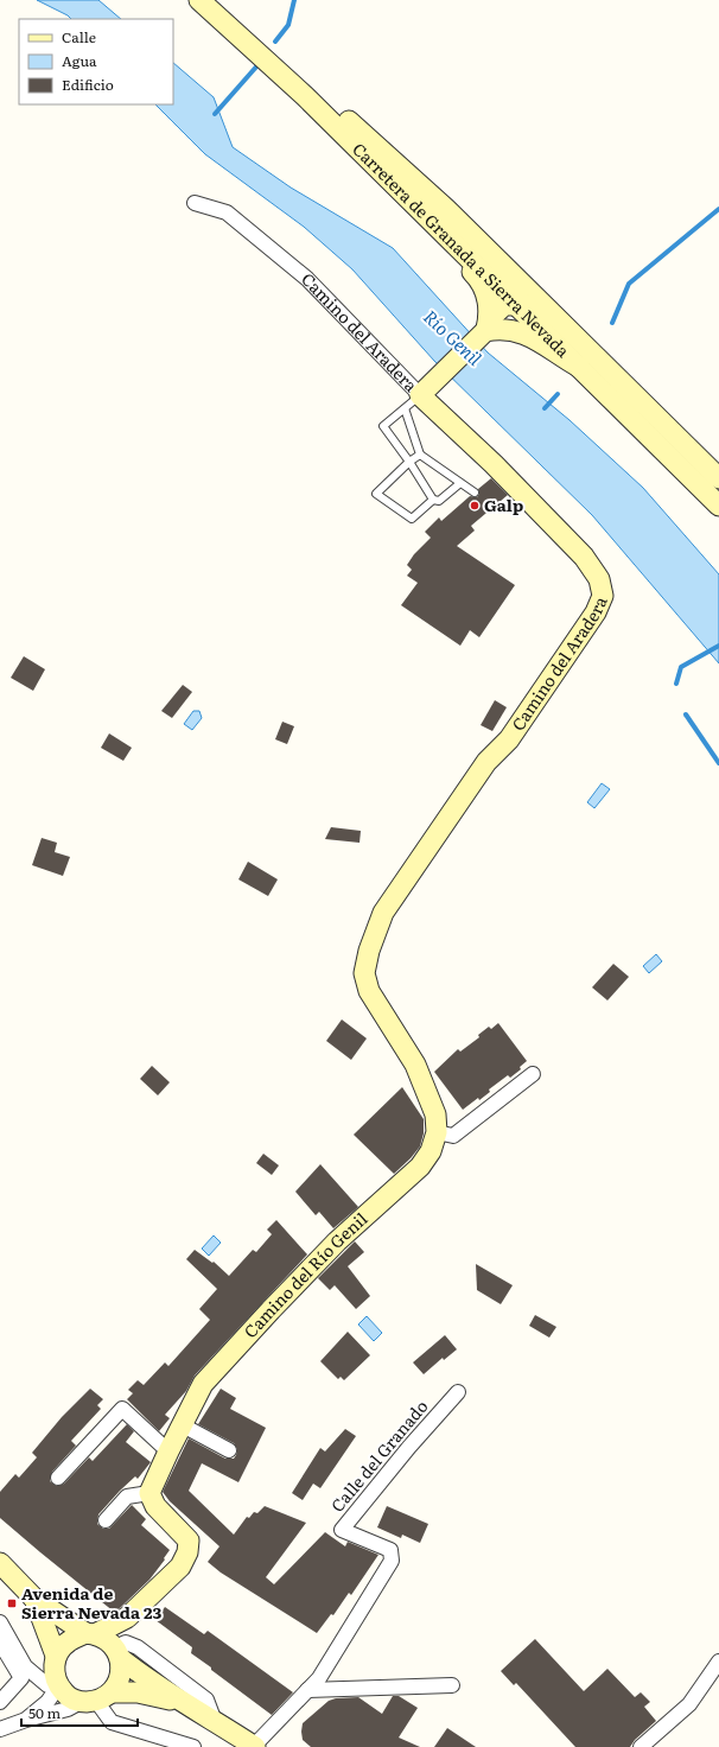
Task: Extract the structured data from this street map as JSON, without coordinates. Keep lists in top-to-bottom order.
{
  "streets": {
    "street": [
      "Carretera de Granada a Sierra Nevada",
      "Camino del Aradera",
      "Camino del Río Genil",
      "Calle del Granado"
    ]
  },
  "crossings": [
    ["Camino del Aradera", "Camino del Río Genil"]
  ],
  "water": ["Río Genil"],
  "places": {
    "other": ["Galp"],
    "transit": ["Avenida de Sierra Nevada 23"]
  },
  "legend": ["Calle", "Agua", "Edificio"],
  "scale_bar": "50 m"
}
